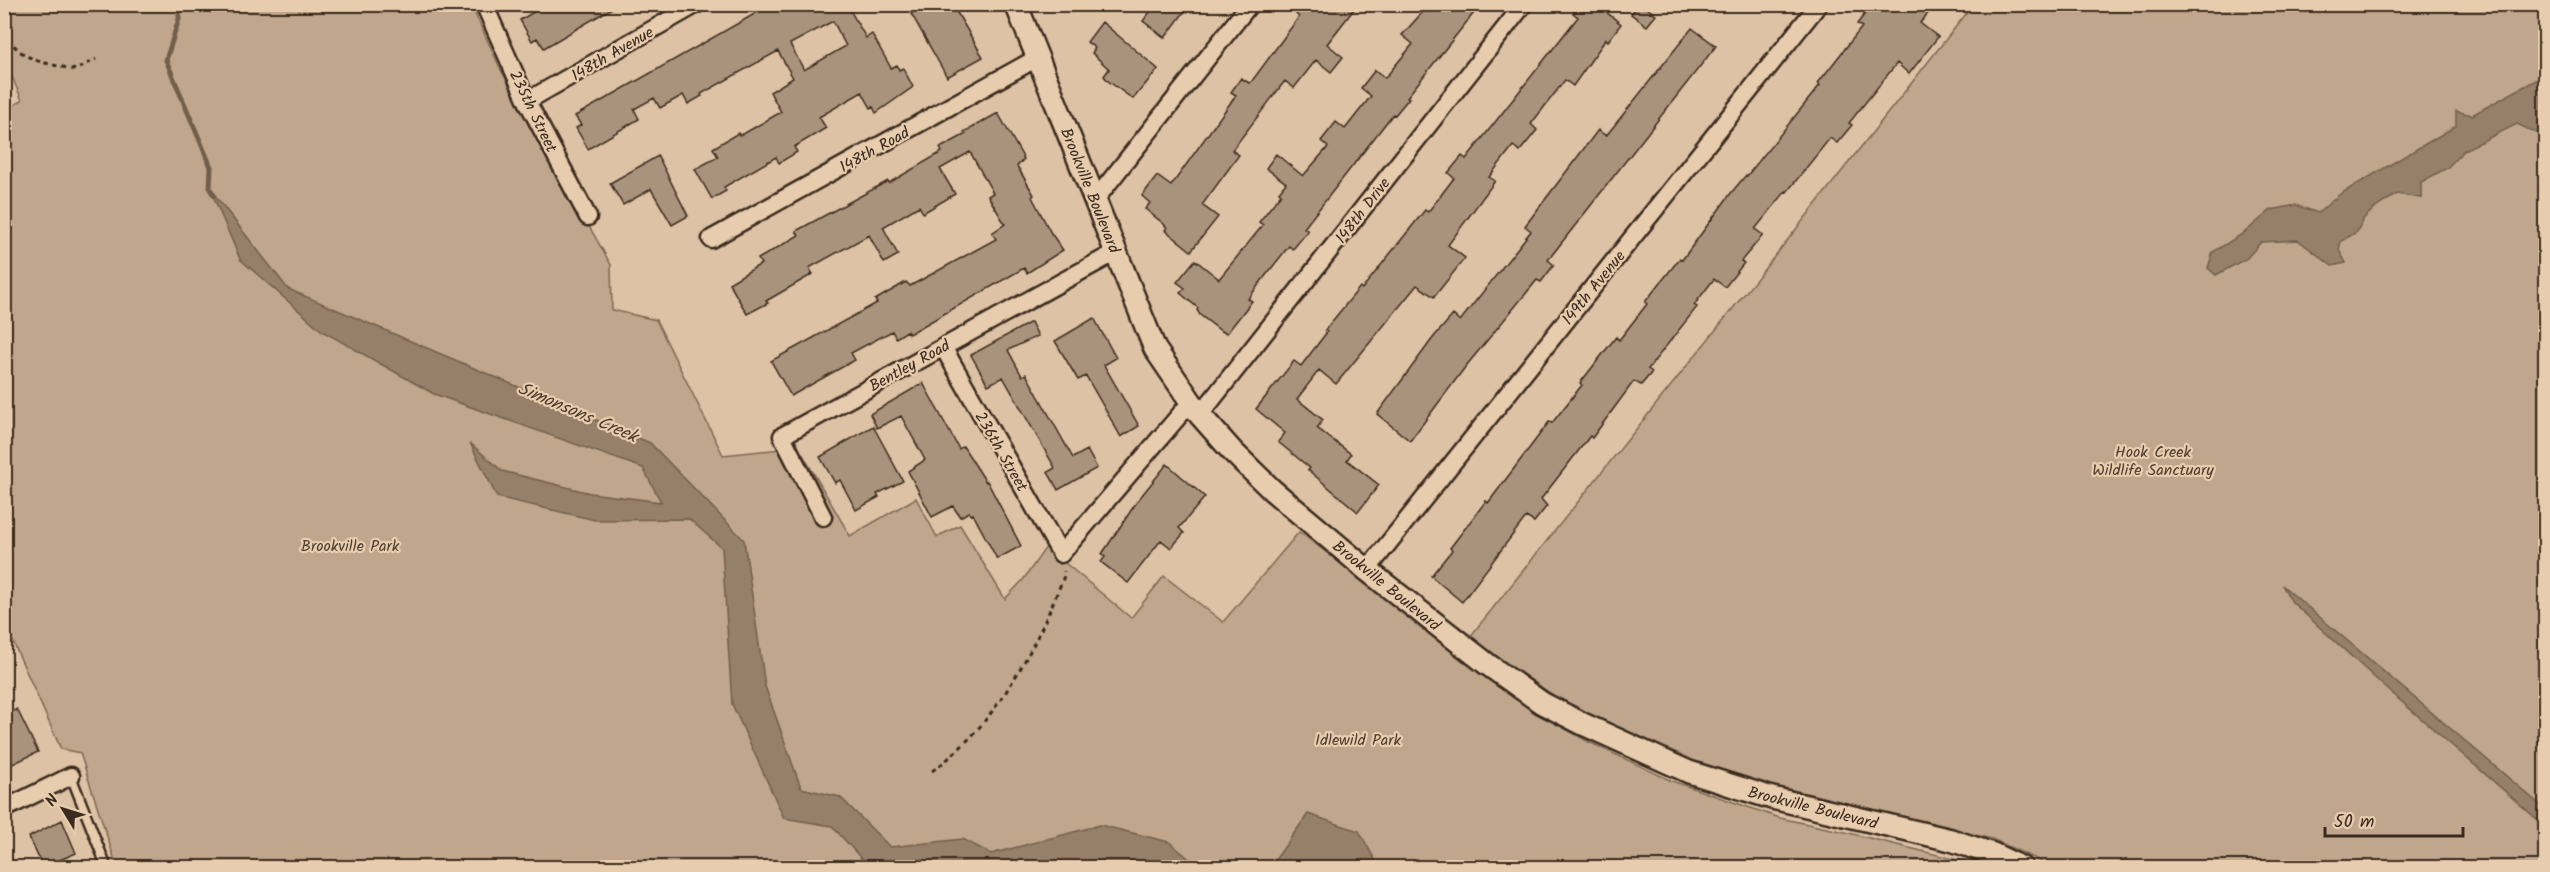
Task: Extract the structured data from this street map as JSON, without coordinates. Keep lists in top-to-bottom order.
{
  "streets": {
    "street": [
      "148th Avenue",
      "235th Street",
      "148th Road",
      "Brookville Boulevard",
      "148th Drive",
      "149th Avenue",
      "Bentley Road",
      "236th Street"
    ]
  },
  "crossings": [
    ["148th Avenue", "235th Street"],
    ["148th Road", "Brookville Boulevard"],
    ["Brookville Boulevard", "148th Drive"],
    ["Brookville Boulevard", "149th Avenue"],
    ["Brookville Boulevard", "Bentley Road"],
    ["148th Drive", "236th Street"],
    ["Bentley Road", "236th Street"]
  ],
  "water": ["Simonsons Creek"],
  "parks": ["Hook Creek Wildlife Sanctuary", "Brookville Park", "Idlewild Park"],
  "scale_bar": "50 m",
  "north": "top left"
}
